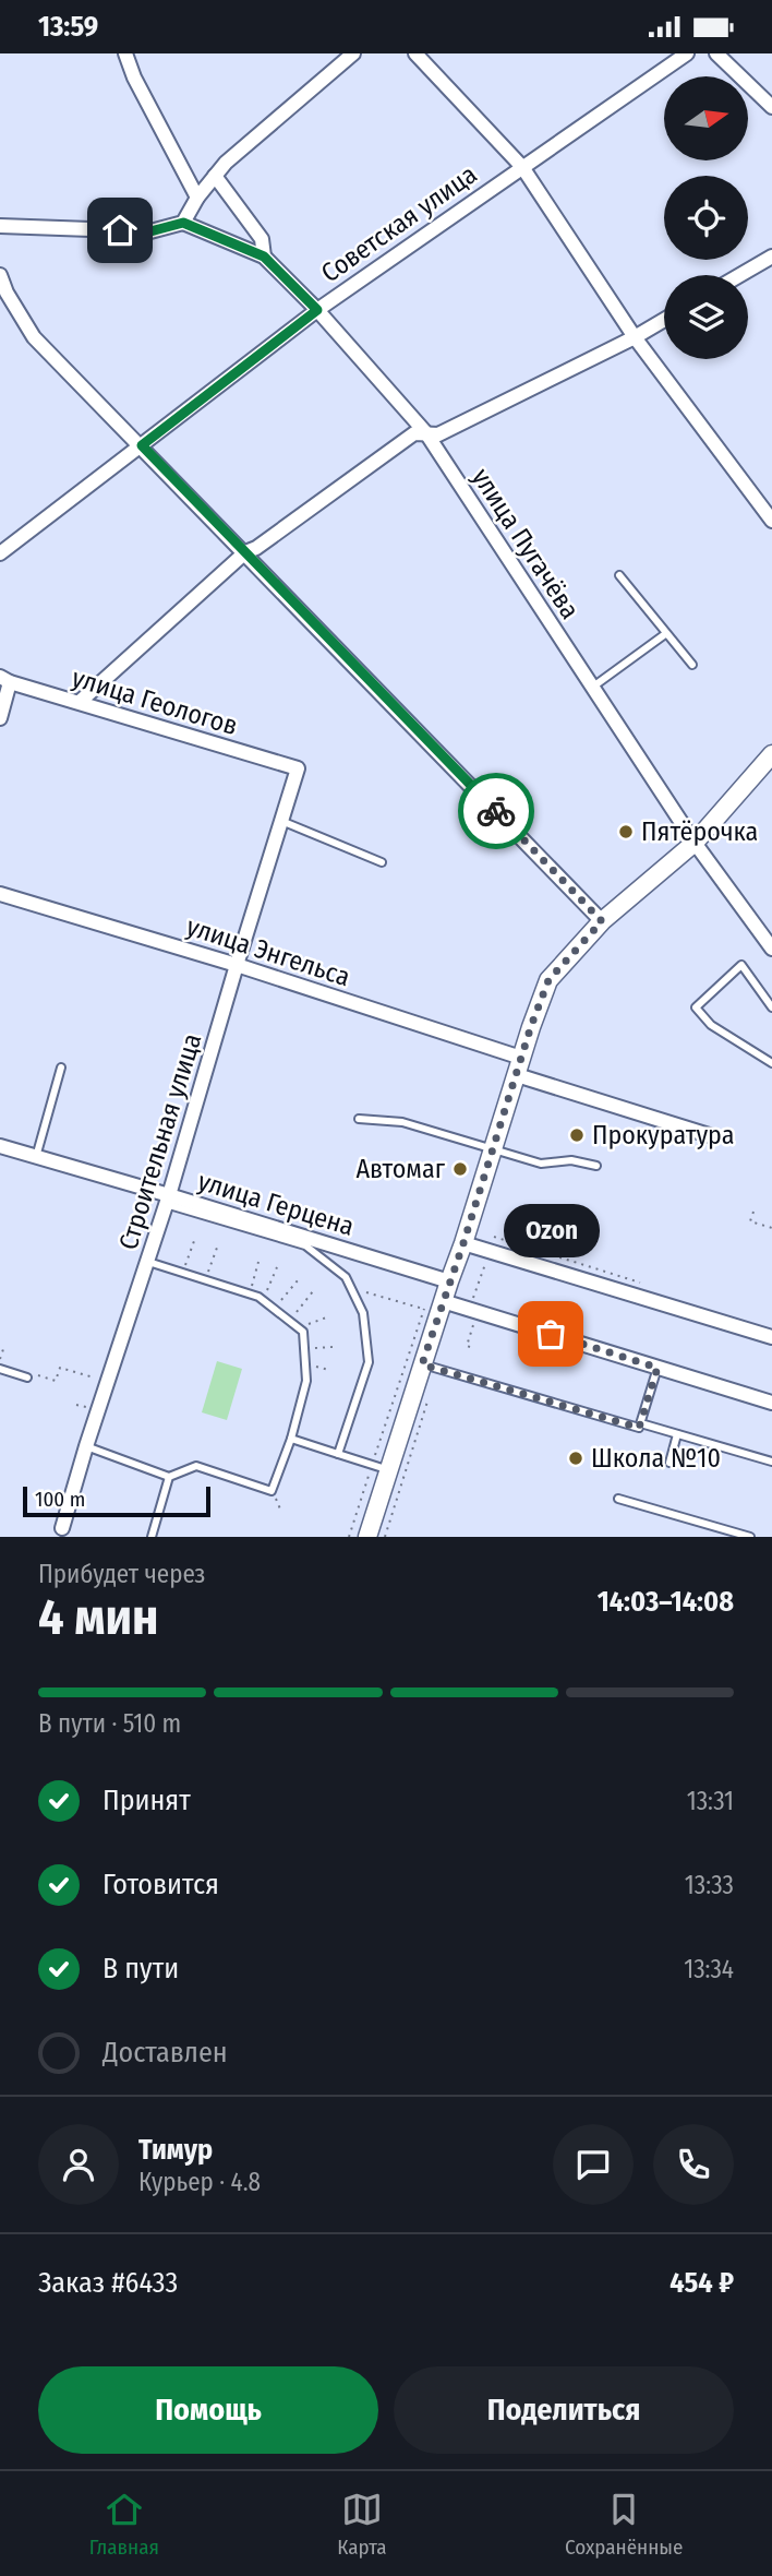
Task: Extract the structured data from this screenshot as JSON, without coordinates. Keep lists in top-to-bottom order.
{
  "streets": {
    "street": [
      "Советская улица",
      "улица Пугачёва",
      "улица Геологов",
      "улица Энгельса",
      "Строительная улица",
      "улица Герцена"
    ]
  },
  "crossings": [
    ["Советская улица", "улица Пугачёва"],
    ["улица Геологов", "Строительная улица"],
    ["улица Энгельса", "Строительная улица"],
    ["Строительная улица", "улица Герцена"]
  ],
  "places": [
    "Пятёрочка",
    "Прокуратура",
    "Автомаг",
    "Ozon",
    "Школа №10"
  ],
  "scale_bar": "100 m",
  "north": "right",
  "page": {
    "status": "13:59",
    "bubble": "Ozon",
    "scale": "100 m",
    "heading": ["4 мин", "Прибудет через", "14:03–14:08"],
    "panel": [
      "Тимур",
      "Курьер · 4.8",
      "Заказ #6433",
      "454 ₽"
    ],
    "bar": "В пути · 510 m",
    "list": [
      ["Принят", "13:31"],
      ["Готовится", "13:33"],
      ["В пути", "13:34"],
      "Доставлен"
    ],
    "buttons": ["Помощь", "Поделиться"],
    "tabs": ["Главная", "Карта", "Сохранённые"]
  }
}
